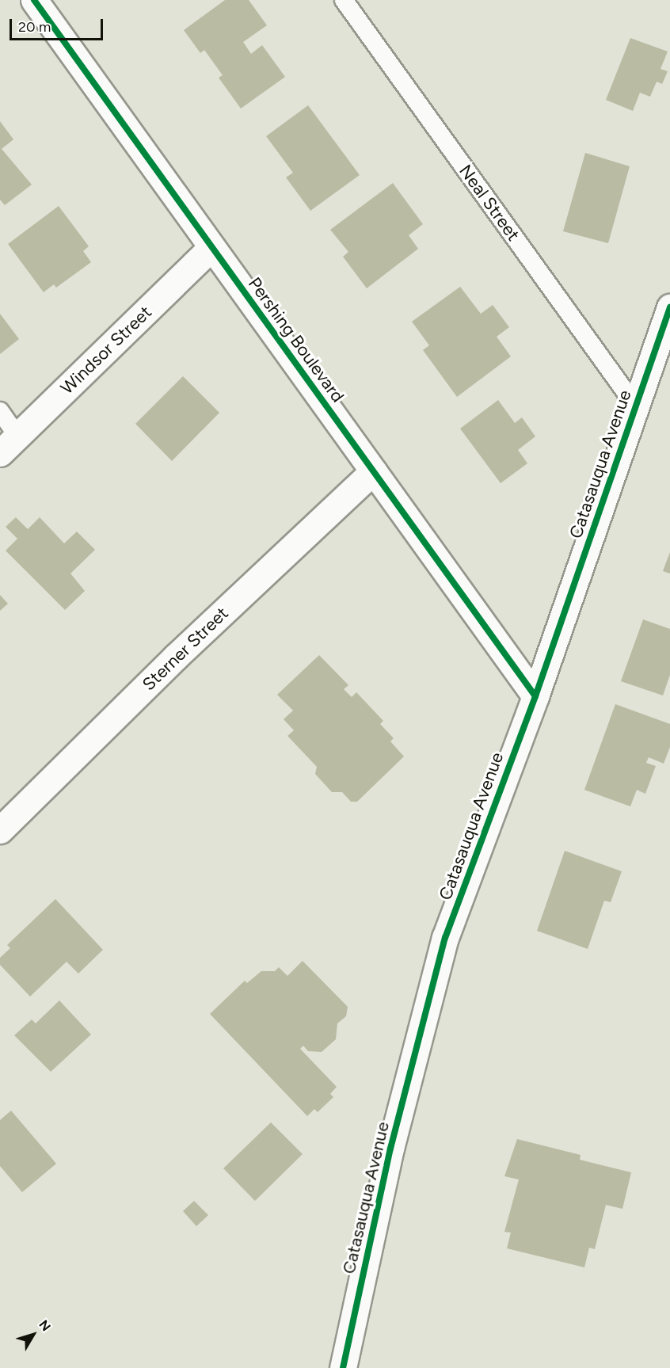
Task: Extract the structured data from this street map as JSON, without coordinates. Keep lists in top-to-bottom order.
{
  "streets": {
    "street": [
      "Pershing Boulevard",
      "Windsor Street",
      "Catasauqua Avenue",
      "Sterner Street"
    ],
    "lane": ["Neal Street"]
  },
  "crossings": [
    ["Neal Street", "Catasauqua Avenue"],
    ["Pershing Boulevard", "Windsor Street"],
    ["Pershing Boulevard", "Catasauqua Avenue"],
    ["Pershing Boulevard", "Sterner Street"]
  ],
  "scale_bar": "20 m",
  "north": "top right"
}
